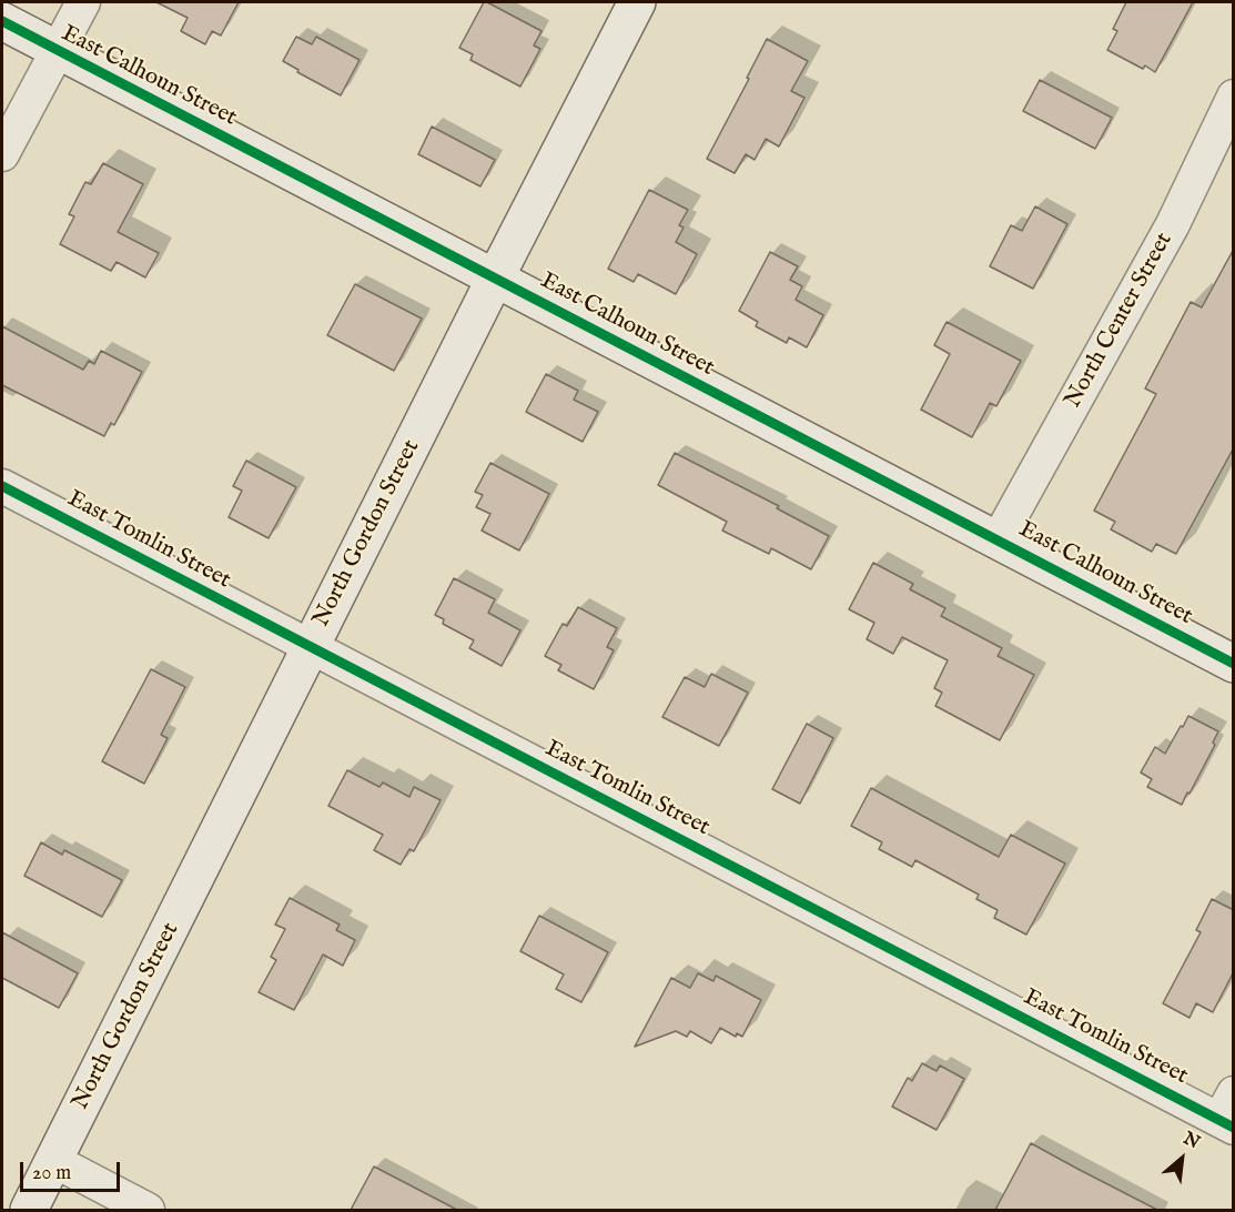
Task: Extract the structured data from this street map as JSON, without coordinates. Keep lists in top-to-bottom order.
{
  "streets": {
    "street": [
      "East Calhoun Street",
      "North Center Street",
      "North Gordon Street",
      "East Tomlin Street"
    ]
  },
  "crossings": [
    ["East Calhoun Street", "North Center Street"],
    ["East Calhoun Street", "North Gordon Street"],
    ["North Gordon Street", "East Tomlin Street"]
  ],
  "scale_bar": "20 m",
  "north": "top right"
}
